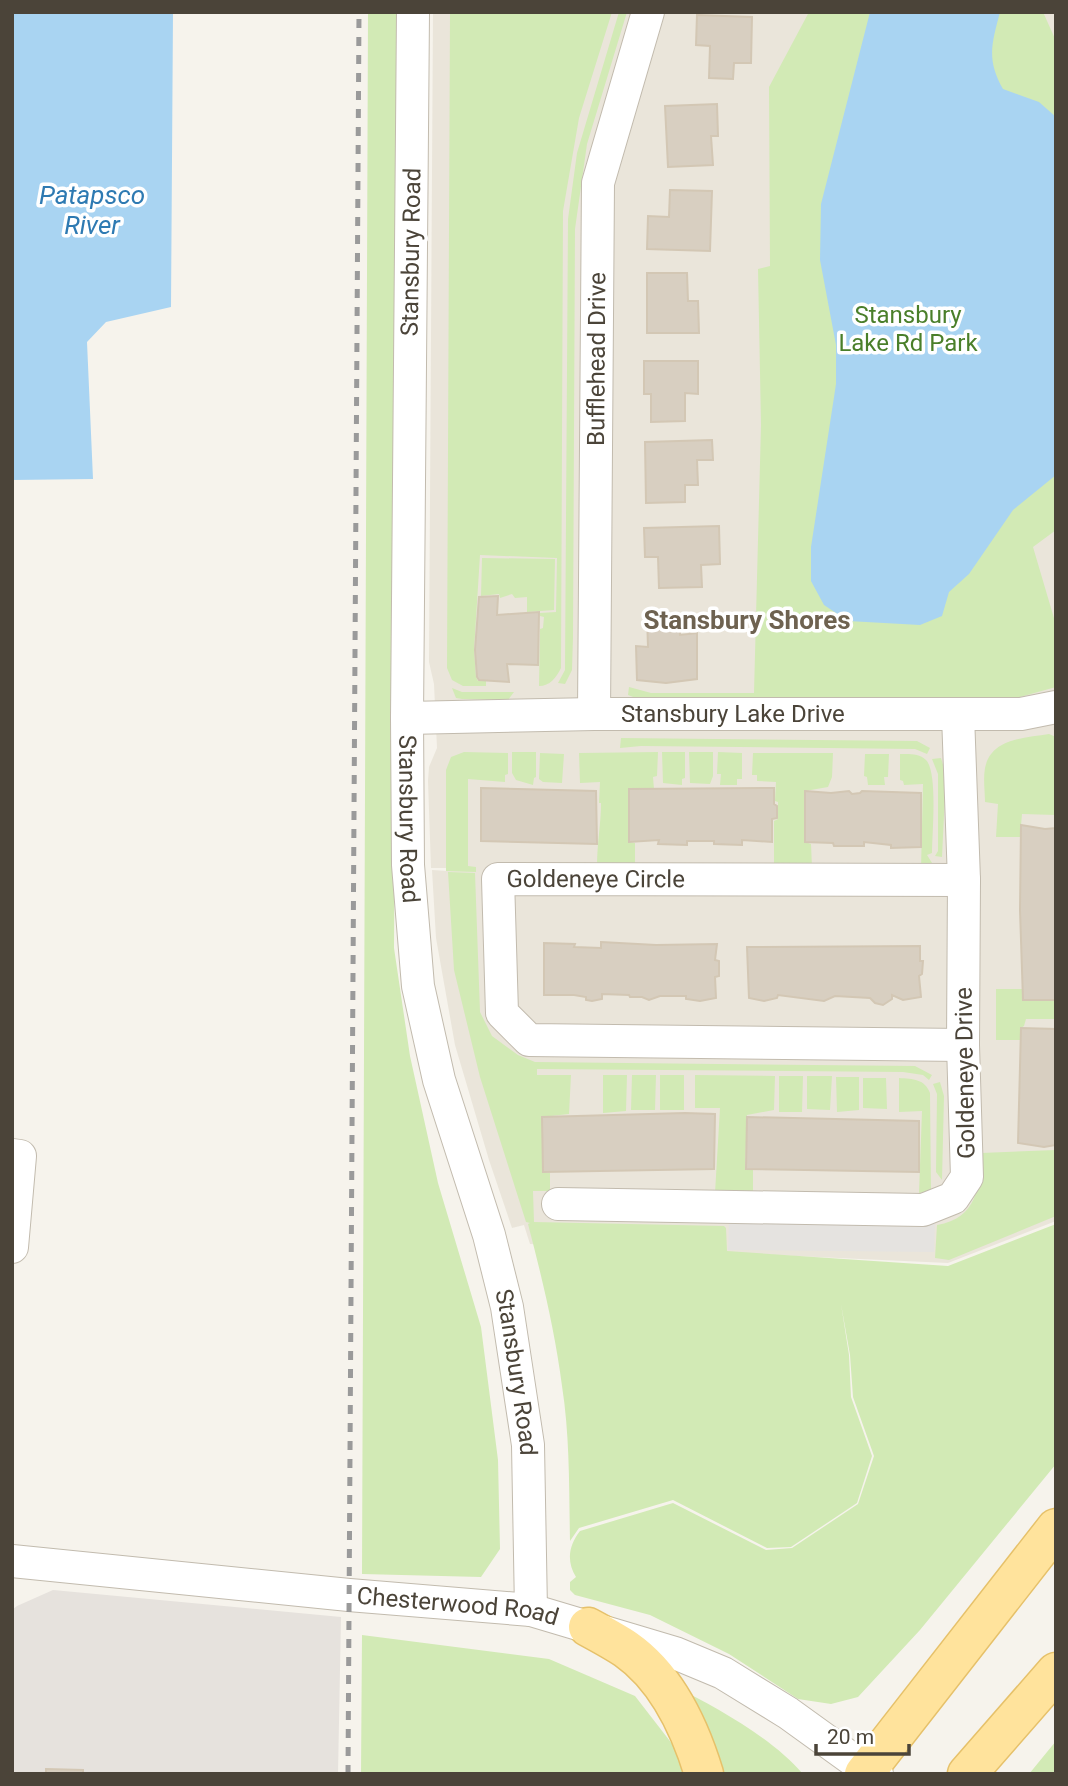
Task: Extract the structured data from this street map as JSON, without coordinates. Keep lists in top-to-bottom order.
{
  "streets": {
    "street": [
      "Stansbury Road",
      "Bufflehead Drive",
      "Stansbury Lake Drive",
      "Goldeneye Circle",
      "Goldeneye Drive",
      "Chesterwood Road"
    ]
  },
  "crossings": [
    ["Stansbury Road", "Stansbury Lake Drive"],
    ["Stansbury Road", "Chesterwood Road"],
    ["Bufflehead Drive", "Stansbury Lake Drive"],
    ["Stansbury Lake Drive", "Goldeneye Drive"],
    ["Goldeneye Circle", "Goldeneye Drive"]
  ],
  "districts": ["Stansbury Shores"],
  "water": ["Patapsco River"],
  "parks": ["Stansbury Lake Rd Park"],
  "scale_bar": "20 m"
}
